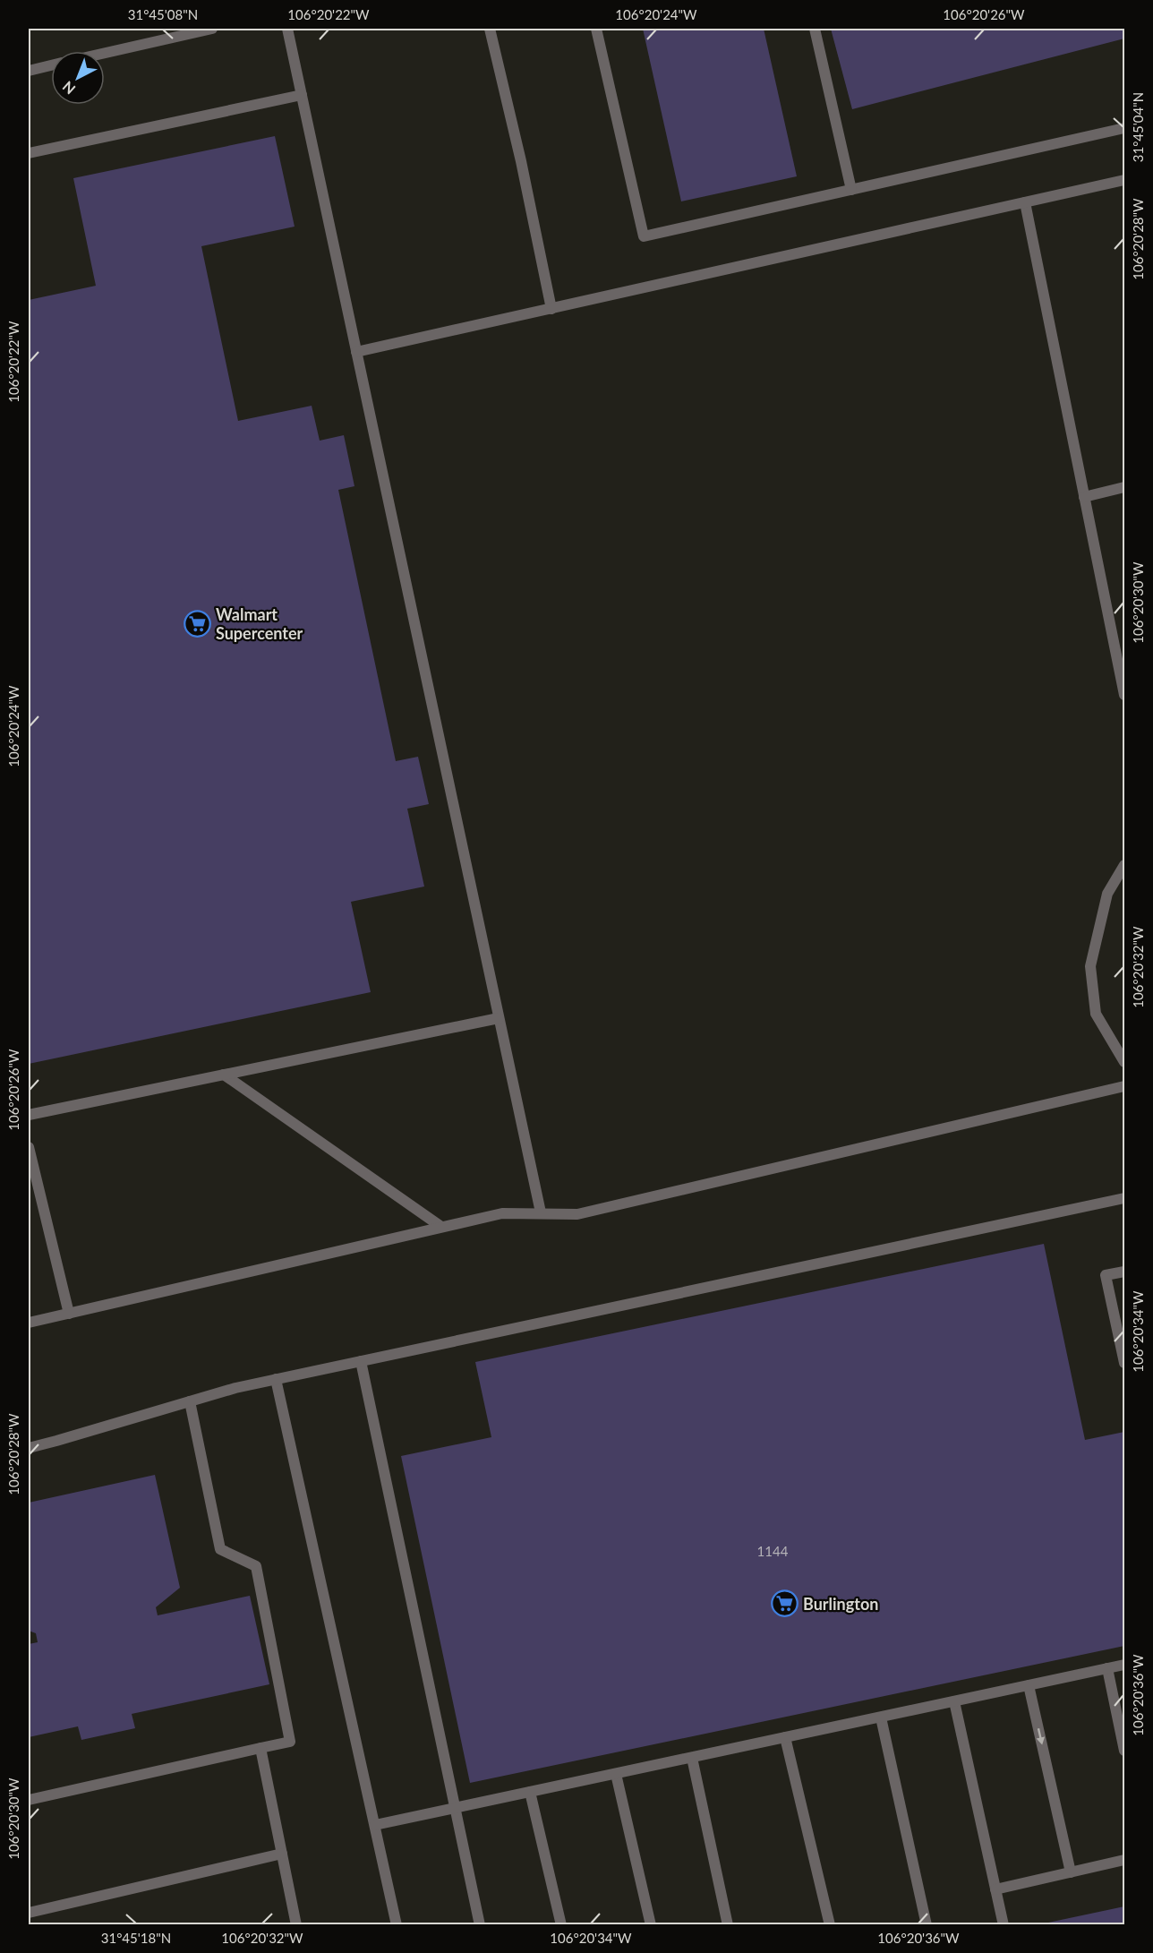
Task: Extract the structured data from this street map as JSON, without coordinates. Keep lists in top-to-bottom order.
{
  "places": {
    "supermarket": ["Walmart Supercenter", "Burlington"]
  },
  "house_numbers": ["1144"],
  "north": "bottom left",
  "coordinates": [
    "31°45'08\"N",
    "106°20'22\"W",
    "106°20'24\"W",
    "106°20'26\"W",
    "31°45'04\"N",
    "106°20'28\"W",
    "106°20'30\"W",
    "106°20'32\"W",
    "106°20'34\"W",
    "106°20'36\"W",
    "31°45'18\"N"
  ]
}
